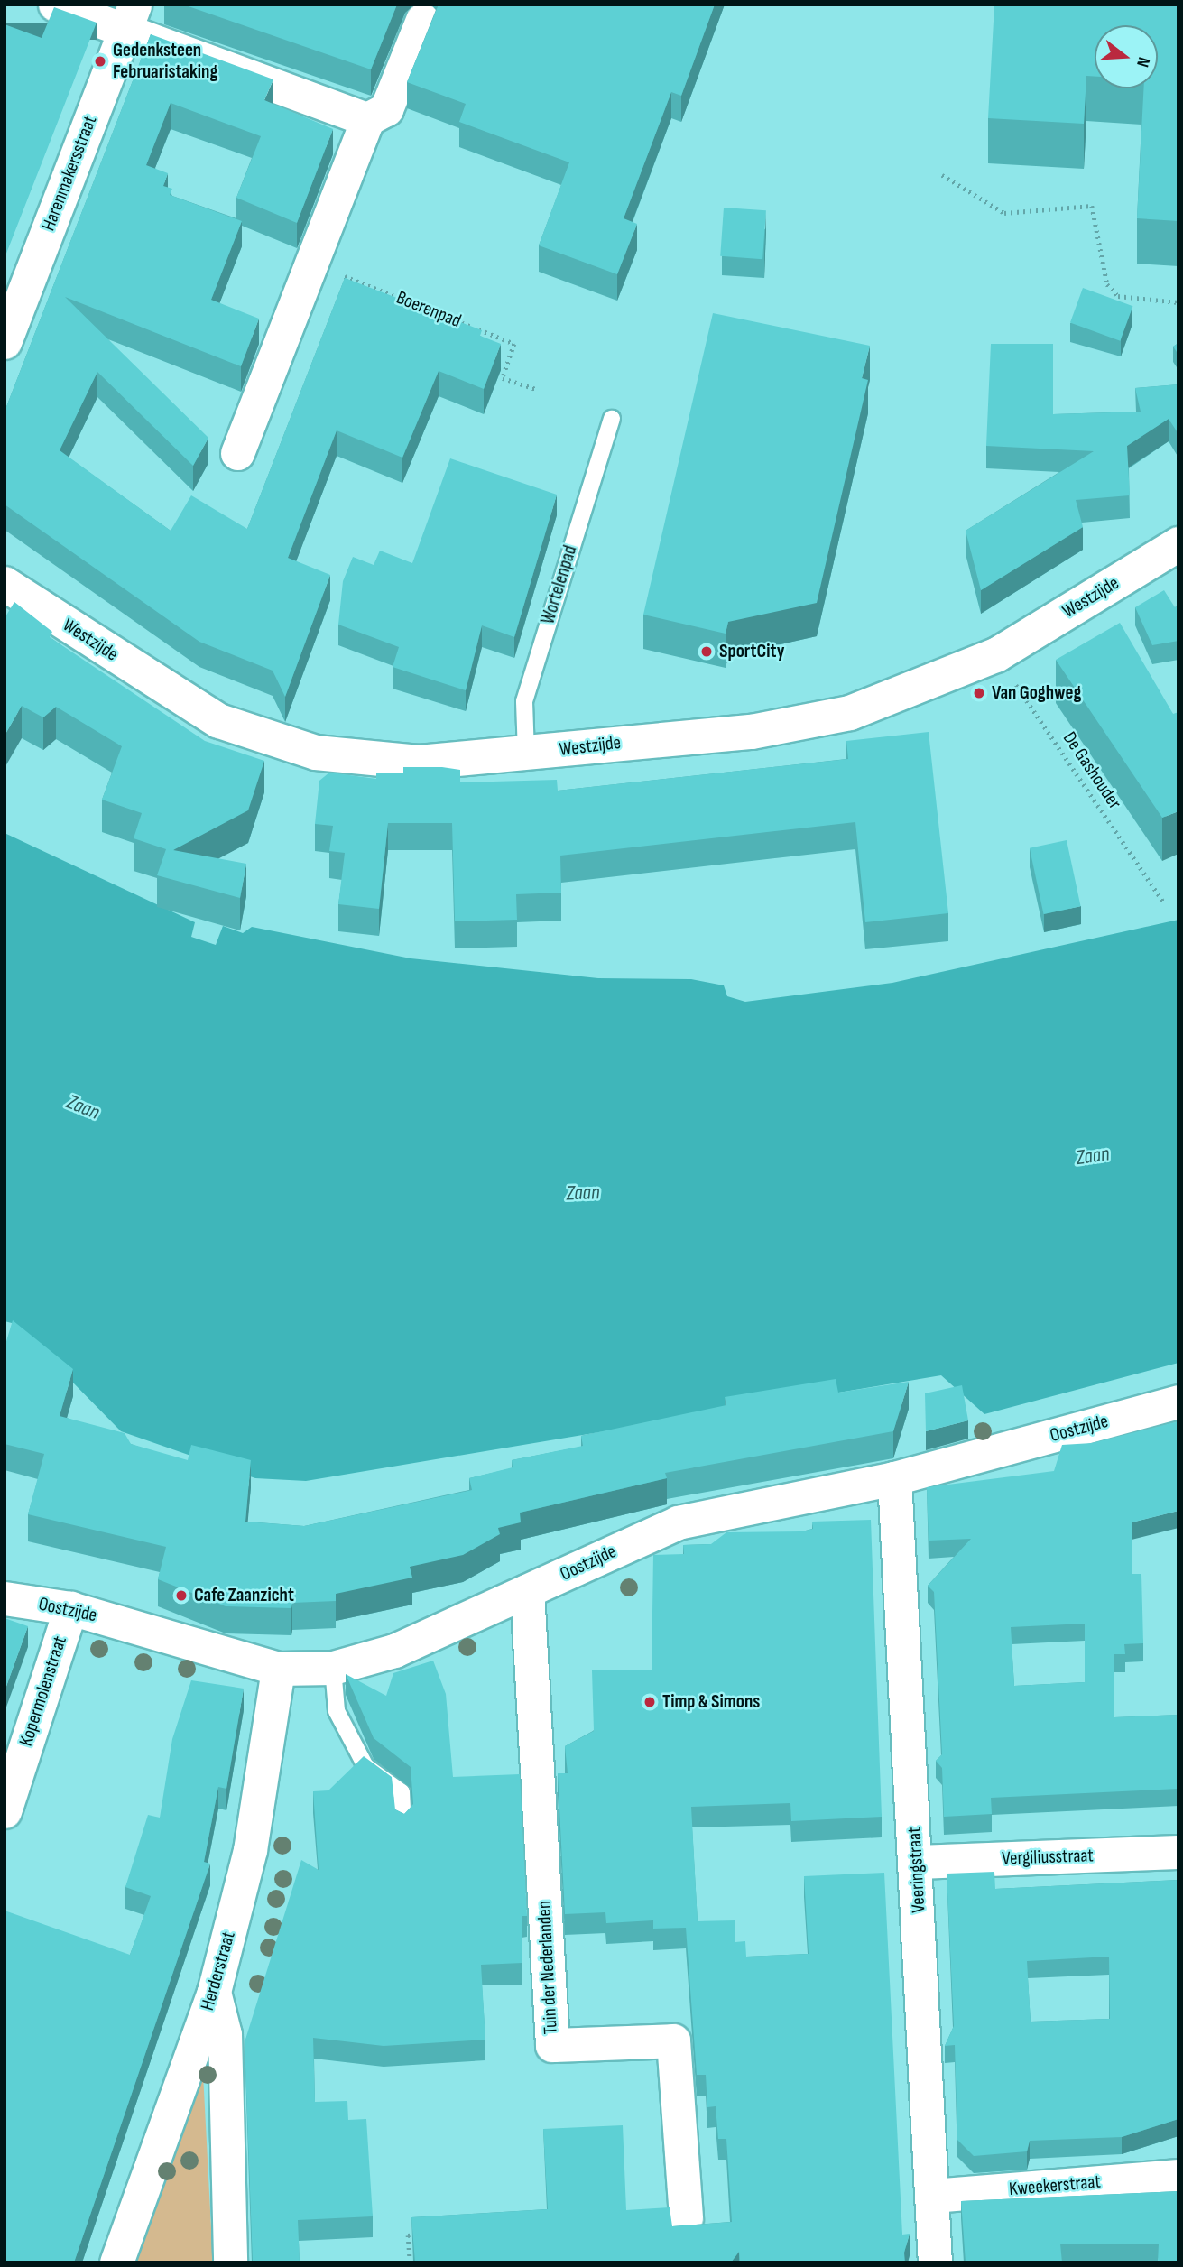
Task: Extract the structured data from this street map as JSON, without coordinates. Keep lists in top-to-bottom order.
{
  "streets": {
    "street": [
      "Harenmakersstraat",
      "Westzijde",
      "Oostzijde",
      "Kopermolenstraat",
      "Vergiliusstraat",
      "Veeringstraat",
      "Tuin der Nederlanden",
      "Herderstraat",
      "Kweekerstraat"
    ],
    "lane": ["Wortelenpad"],
    "path": ["Boerenpad", "De Gashouder"]
  },
  "crossings": [
    ["Wortelenpad", "Westzijde"],
    ["Westzijde", "De Gashouder"],
    ["Oostzijde", "Kopermolenstraat"],
    ["Oostzijde", "Veeringstraat"],
    ["Oostzijde", "Tuin der Nederlanden"],
    ["Oostzijde", "Herderstraat"],
    ["Vergiliusstraat", "Veeringstraat"],
    ["Veeringstraat", "Kweekerstraat"]
  ],
  "water": ["Zaan"],
  "places": [
    "Gedenksteen Februaristaking",
    "SportCity",
    "Van Goghweg",
    "Cafe Zaanzicht",
    "Timp & Simons"
  ],
  "north": "right"
}
